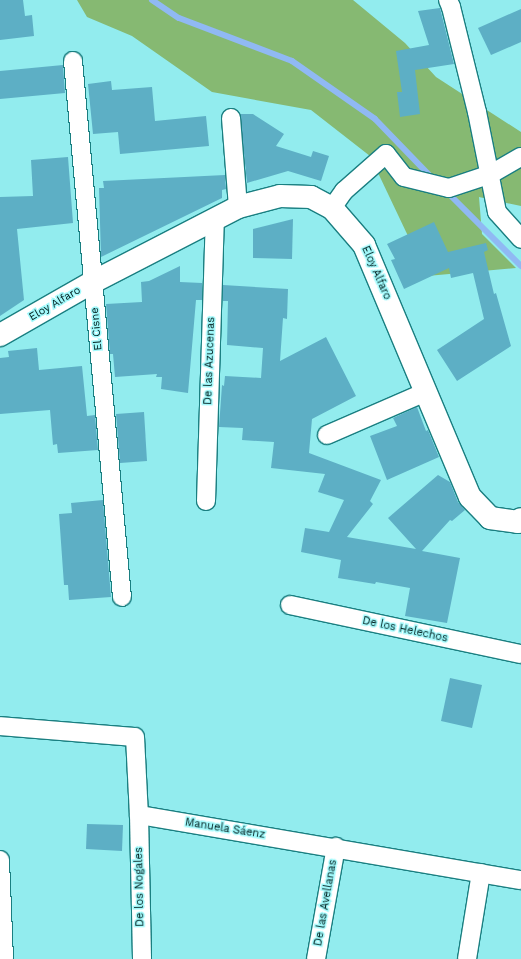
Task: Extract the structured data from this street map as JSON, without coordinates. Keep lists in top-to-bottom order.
{
  "streets": {
    "street": [
      "Eloy Alfaro",
      "El Cisne",
      "De las Azucenas",
      "De los Helechos",
      "Manuela Sáenz",
      "De los Nogales",
      "De las Avellanas"
    ]
  },
  "crossings": [
    ["Eloy Alfaro", "El Cisne"],
    ["Eloy Alfaro", "De las Azucenas"],
    ["Manuela Sáenz", "De los Nogales"],
    ["Manuela Sáenz", "De las Avellanas"]
  ]
}
